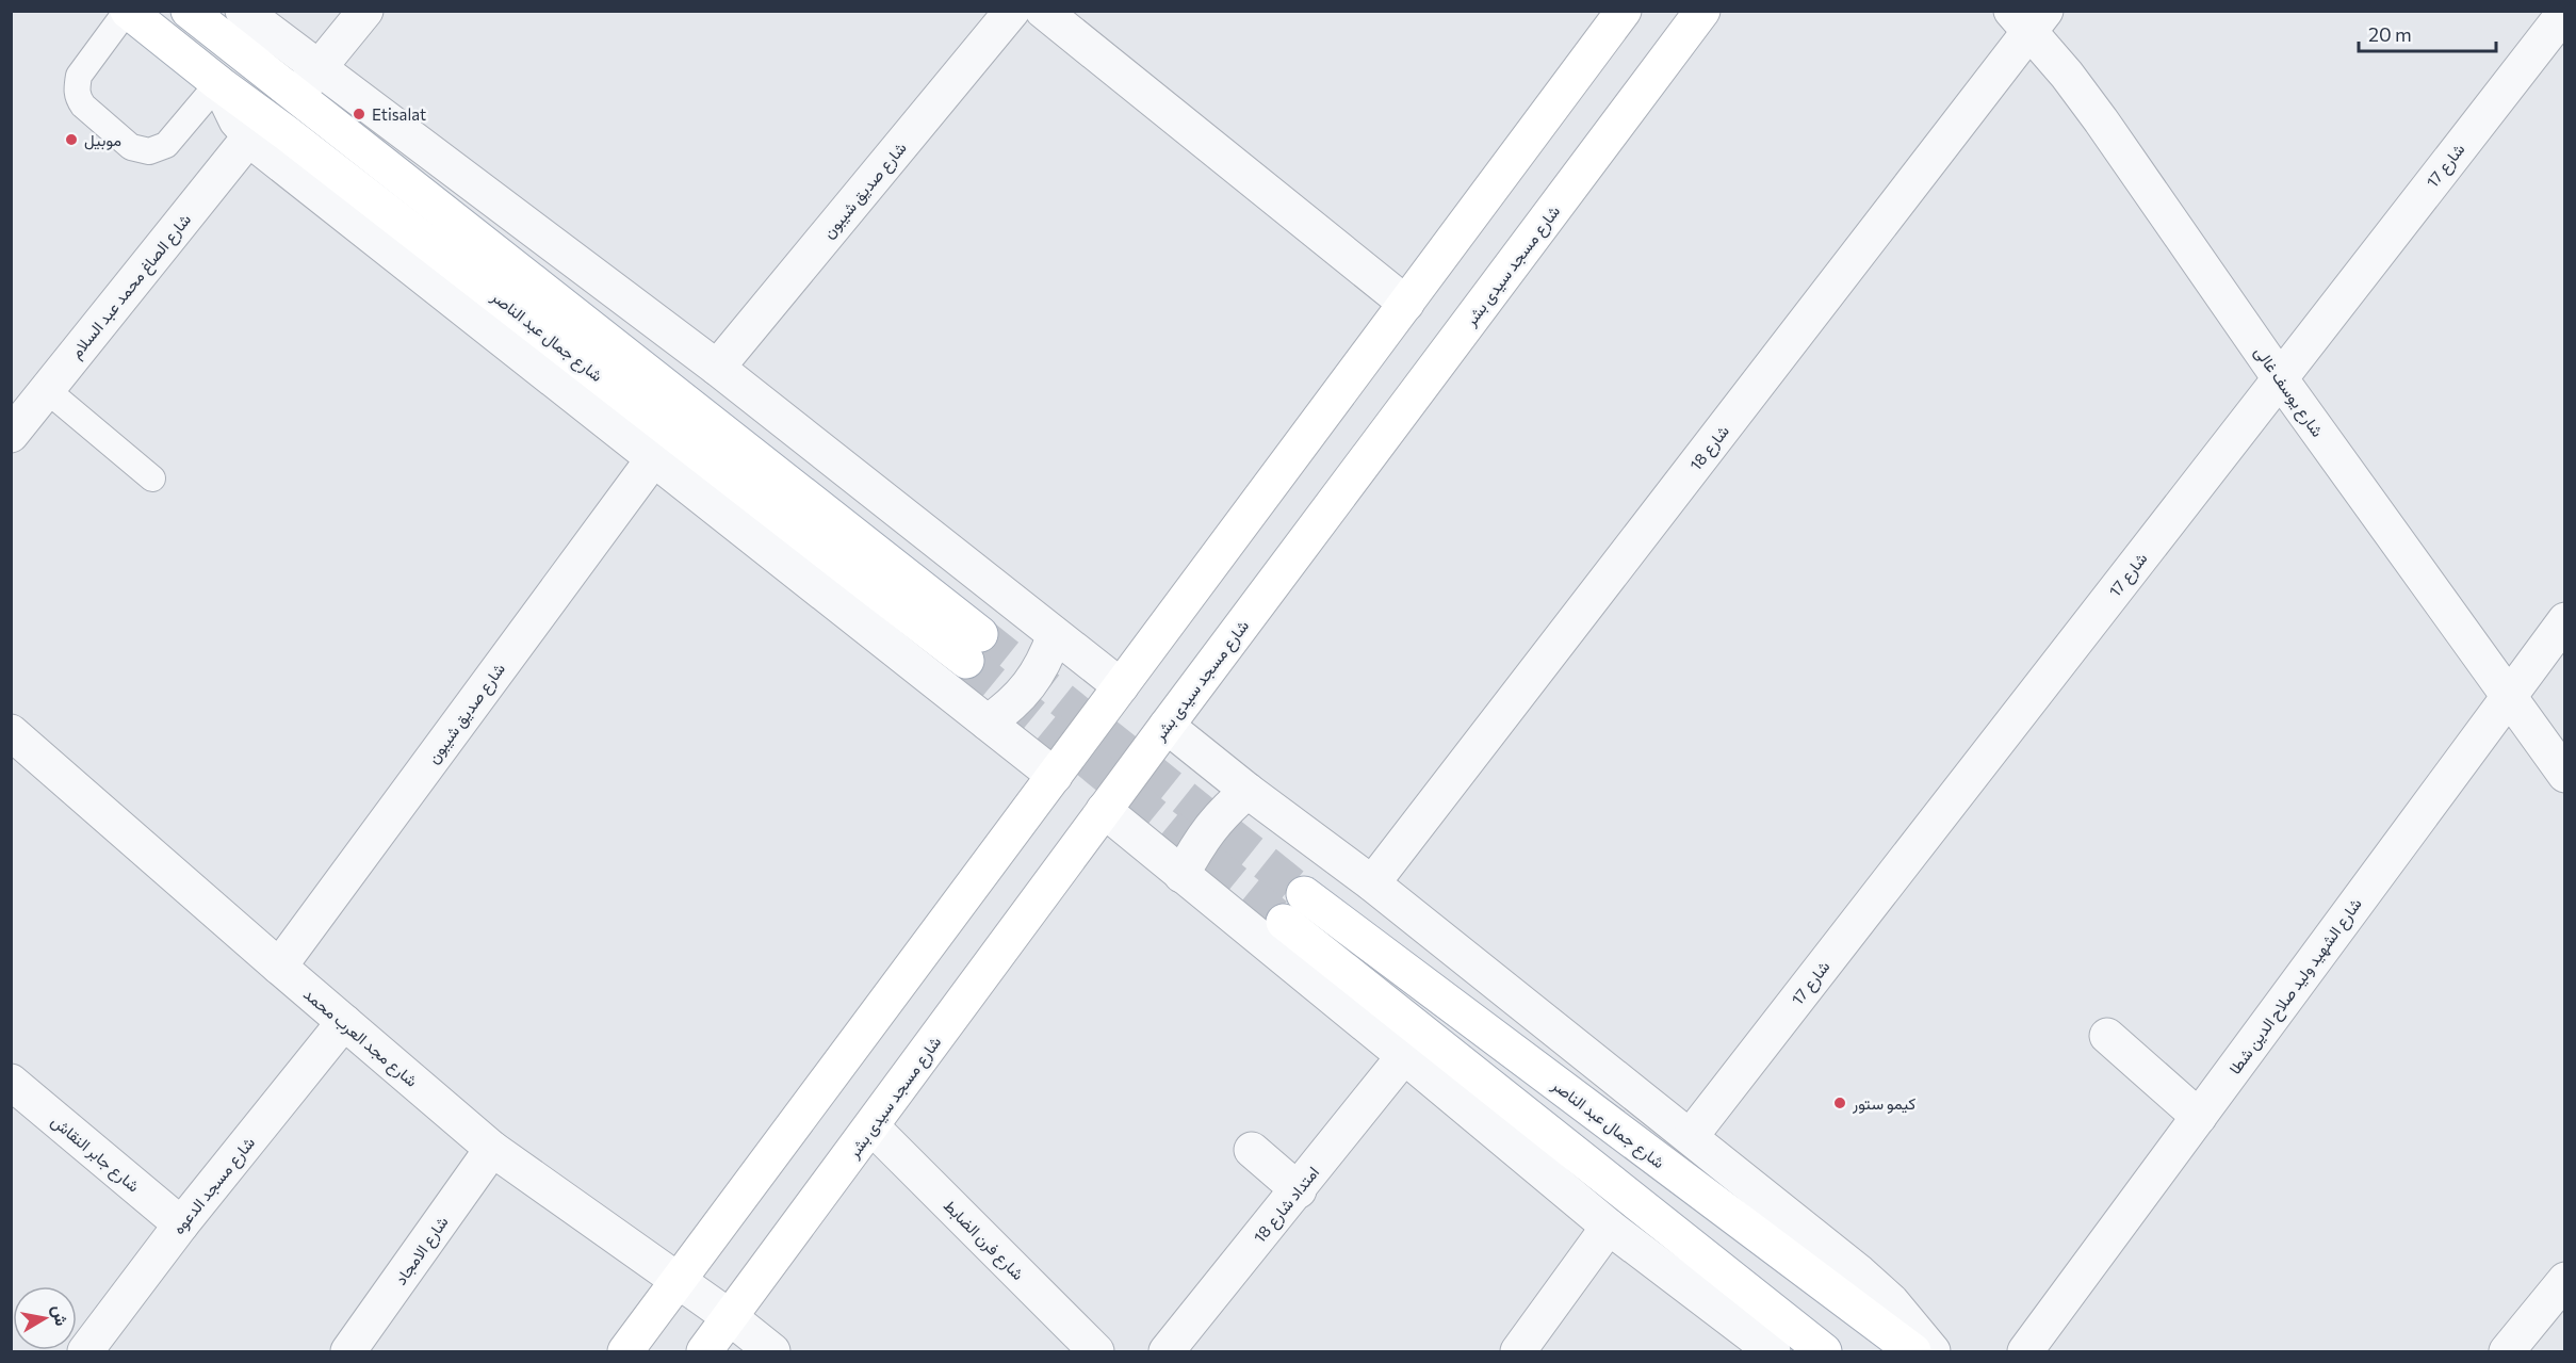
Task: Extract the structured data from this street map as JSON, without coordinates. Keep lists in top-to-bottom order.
{
  "streets": {
    "main road": ["شارع مسجد سيدى بشر", "شارع جمال عبد الناصر"],
    "street": [
      "شارع 17",
      "شارع صديق شيبون",
      "شارع الصاغ محمد عبد السلام",
      "شارع يوسف غالى",
      "شارع 18",
      "شارع الشهيد وليد صلاح الدين شطا",
      "شارع مجد العرب محمد",
      "شارع جابر النقاش",
      "شارع مسجد الدعوه",
      "امتداد شارع 18",
      "شارع فرن الضابط",
      "شارع الامجاد"
    ]
  },
  "crossings": [
    ["شارع 17", "شارع يوسف غالى"],
    ["شارع صديق شيبون", "شارع مجد العرب محمد"],
    ["شارع مسجد سيدى بشر", "شارع مجد العرب محمد"],
    ["شارع مسجد سيدى بشر", "شارع فرن الضابط"],
    ["شارع يوسف غالى", "شارع 18"],
    ["شارع يوسف غالى", "شارع الشهيد وليد صلاح الدين شطا"],
    ["شارع مجد العرب محمد", "شارع مسجد الدعوه"],
    ["شارع مجد العرب محمد", "شارع الامجاد"],
    ["شارع جابر النقاش", "شارع مسجد الدعوه"]
  ],
  "places": ["Etisalat", "موبيل", "كيمو ستور"],
  "scale_bar": "20 m",
  "north": "right"
}
